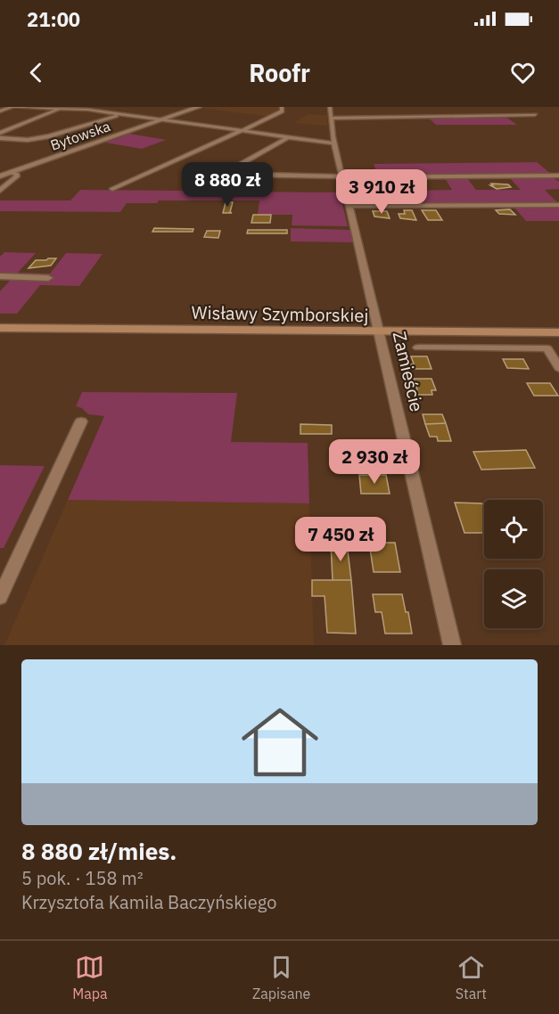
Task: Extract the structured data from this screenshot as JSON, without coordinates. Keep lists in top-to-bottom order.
{
  "streets": {
    "main road": ["Wisławy Szymborskiej"],
    "street": ["Bytowska", "Zamieście"]
  },
  "crossings": [
    ["Wisławy Szymborskiej", "Zamieście"]
  ],
  "page": {
    "status": "21:00",
    "header": "Roofr",
    "price": [
      "8 880 zł",
      "3 910 zł",
      "2 930 zł",
      "7 450 zł"
    ],
    "list": [
      {
        "name": "8 880 zł/mies.",
        "note": "5 pok. · 158 m² · Krzysztofa Kamila Baczyńskiego"
      }
    ],
    "tabs": ["Mapa", "Zapisane", "Start"]
  }
}
